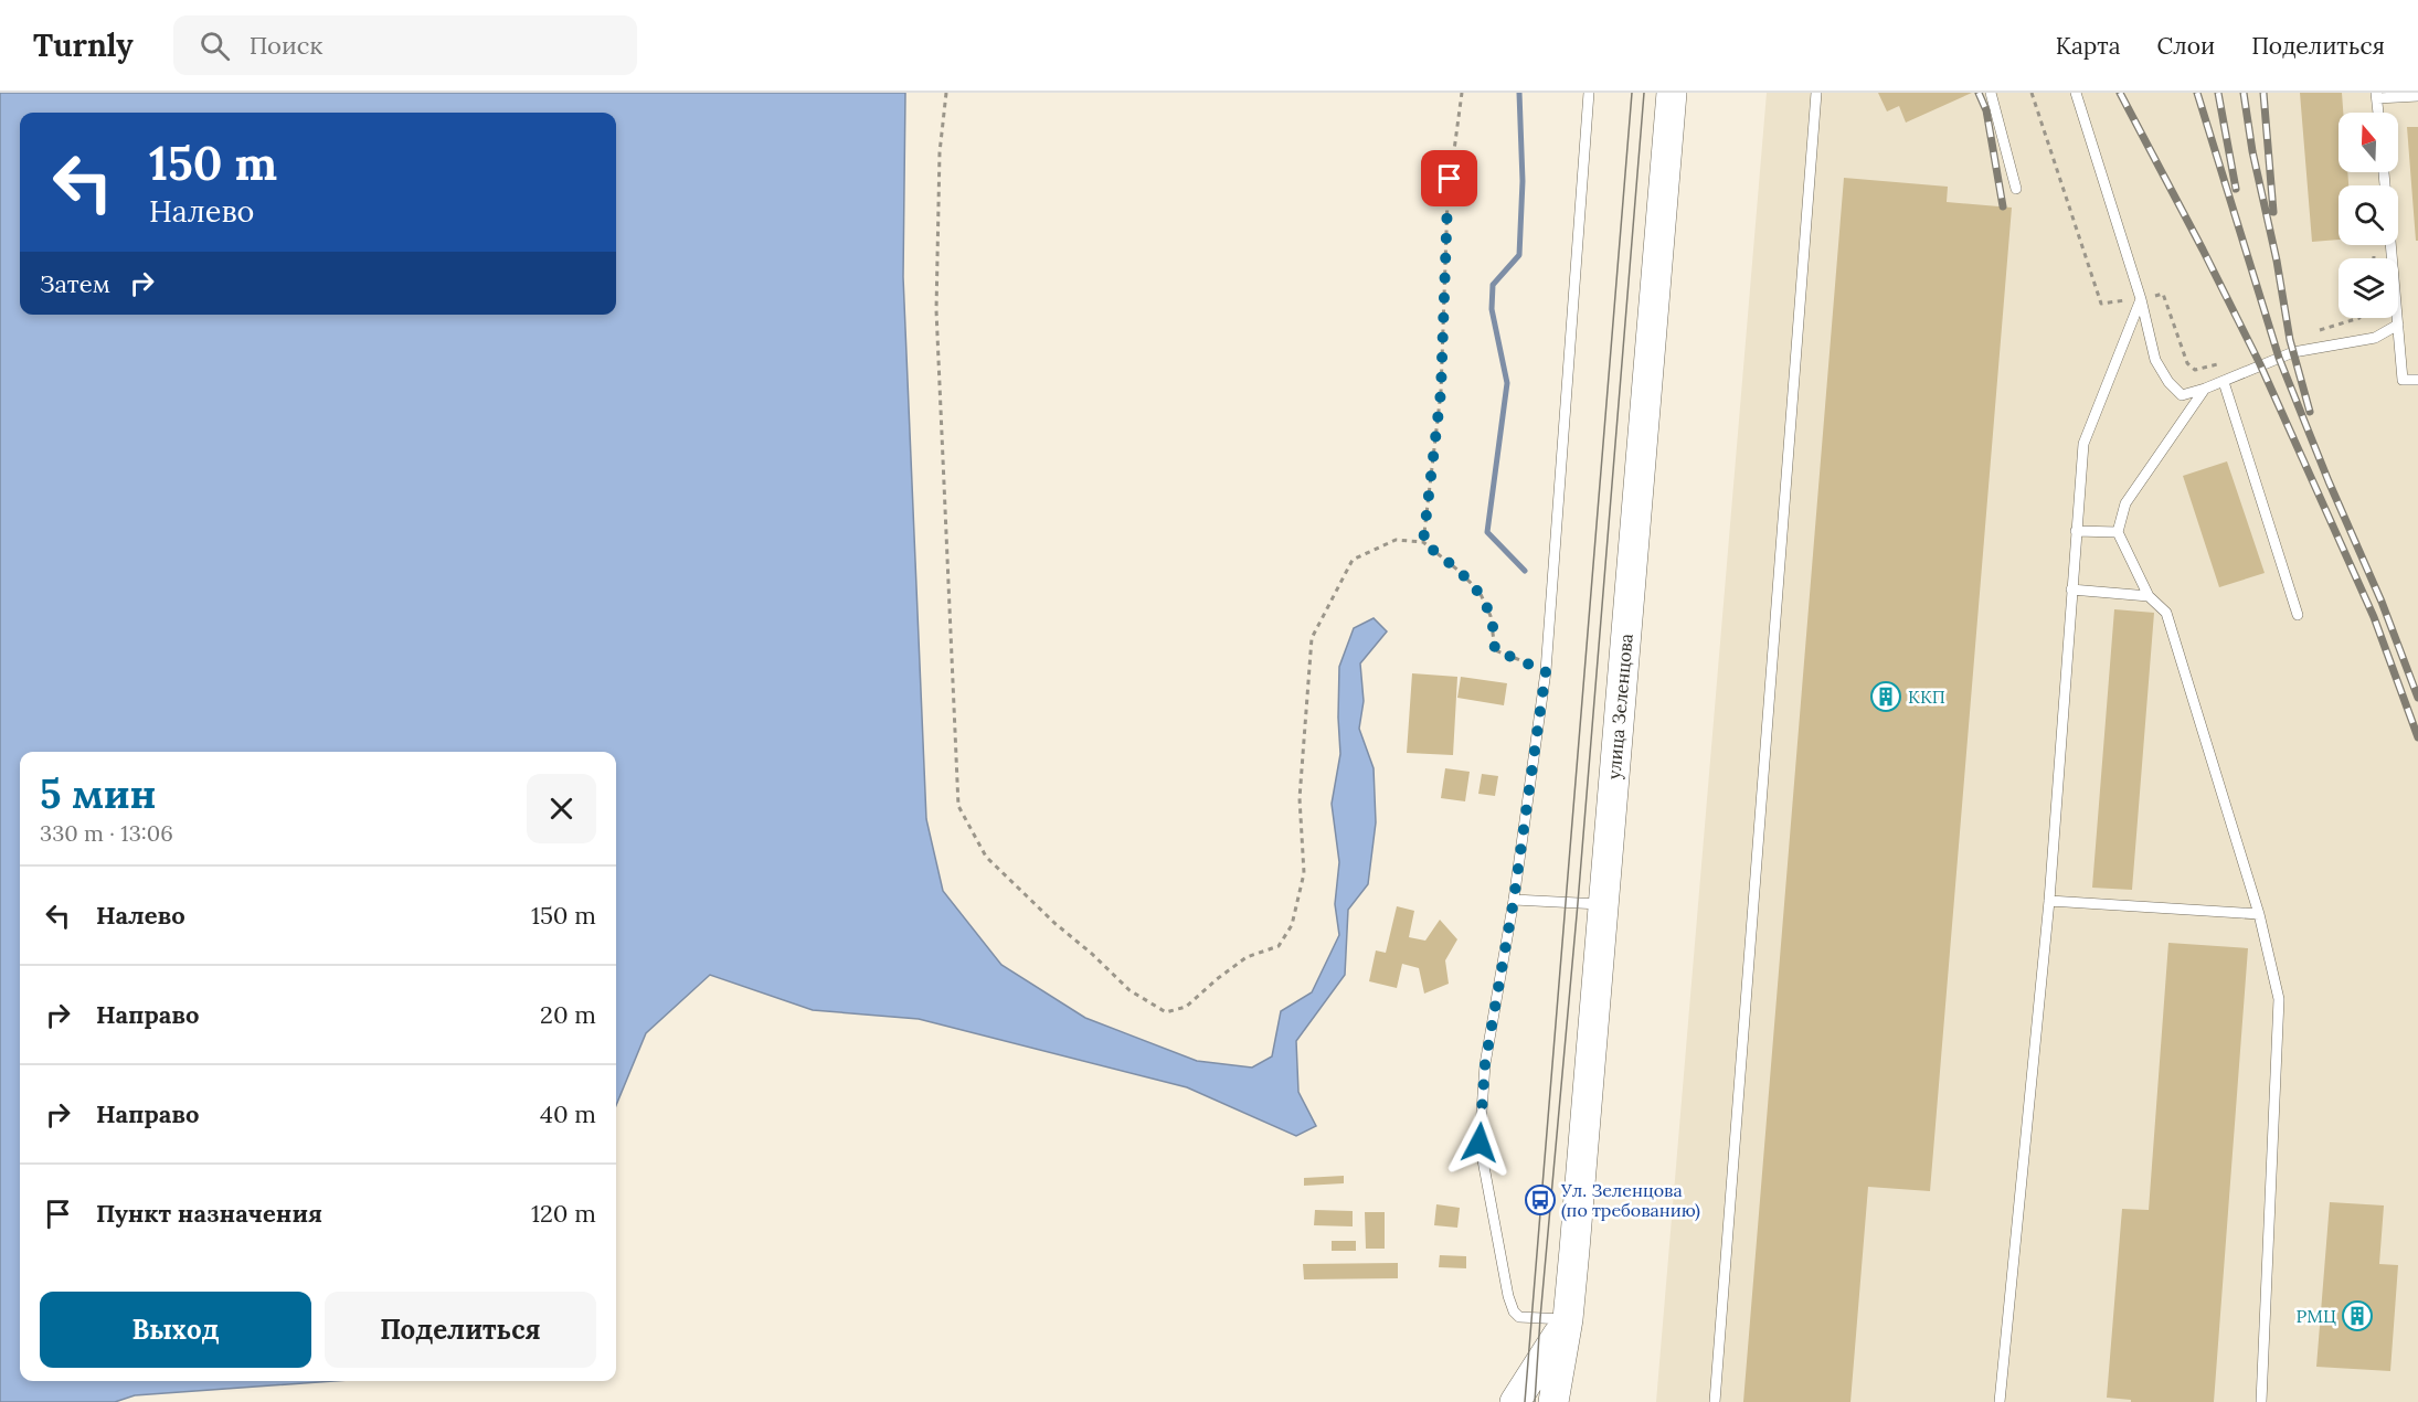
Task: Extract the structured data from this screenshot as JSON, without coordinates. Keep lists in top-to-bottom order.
{
  "streets": {
    "main road": ["улица Зеленцова"]
  },
  "places": {
    "building": ["ККП", "РМЦ"],
    "bus stop": ["Ул. Зеленцова (по требованию)"]
  },
  "north": "top",
  "page": {
    "header": "Turnly",
    "search": "Поиск",
    "nav": ["Карта", "Слои", "Поделиться"],
    "turn": ["150 m", "Налево"],
    "then": "Затем",
    "heading": ["5 мин", "330 m · 13:06"],
    "list": [
      {
        "name": "Налево",
        "value": "150 m"
      },
      {
        "name": "Направо",
        "value": "20 m"
      },
      {
        "name": "Направо",
        "value": "40 m"
      },
      {
        "name": "Пункт назначения",
        "value": "120 m"
      }
    ],
    "buttons": ["Выход", "Поделиться"]
  }
}
